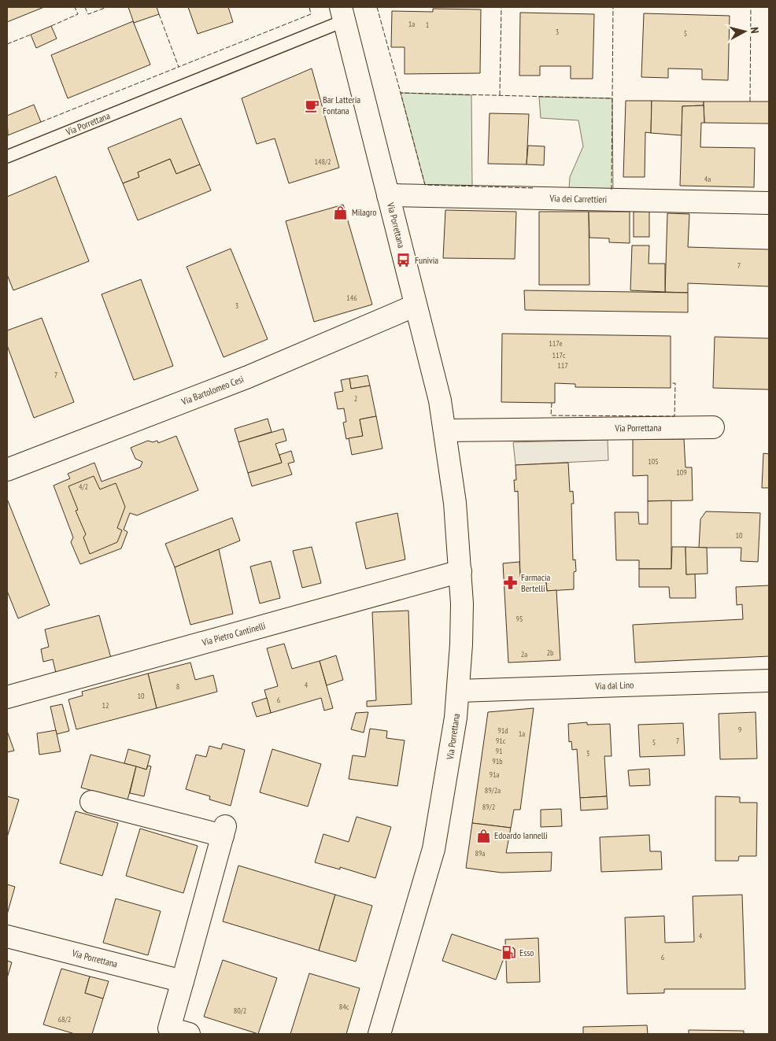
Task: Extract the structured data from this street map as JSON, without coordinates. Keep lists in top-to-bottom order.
{
  "streets": {
    "street": [
      "Via Porrettana",
      "Via dei Carrettieri",
      "Via Bartolomeo Cesi",
      "Via Pietro Cantinelli",
      "Via dal Lino"
    ]
  },
  "crossings": [
    ["Via Porrettana", "Via dei Carrettieri"],
    ["Via Porrettana", "Via Bartolomeo Cesi"],
    ["Via Porrettana", "Via Pietro Cantinelli"],
    ["Via Porrettana", "Via dal Lino"]
  ],
  "places": {
    "cafe": ["Bar Latteria Fontana"],
    "shop": ["Milagro", "Edoardo Iannelli"],
    "bus stop": ["Funivia"],
    "pharmacy": ["Farmacia Bertelli"],
    "fuel station": ["Esso"]
  },
  "house_numbers": [
    "1a",
    "1",
    "3",
    "5",
    "148/2",
    "4a",
    "7",
    "146",
    "3",
    "117e",
    "117c",
    "117",
    "7",
    "2",
    "105",
    "109",
    "4/2",
    "10",
    "95",
    "2b",
    "2a",
    "4",
    "8",
    "10",
    "6",
    "12",
    "9",
    "91d",
    "1a",
    "91c",
    "7",
    "5",
    "91",
    "3",
    "91b",
    "91a",
    "89/2a",
    "89/2",
    "89a",
    "4",
    "6",
    "84c",
    "80/2",
    "68/2"
  ],
  "north": "right"
}
